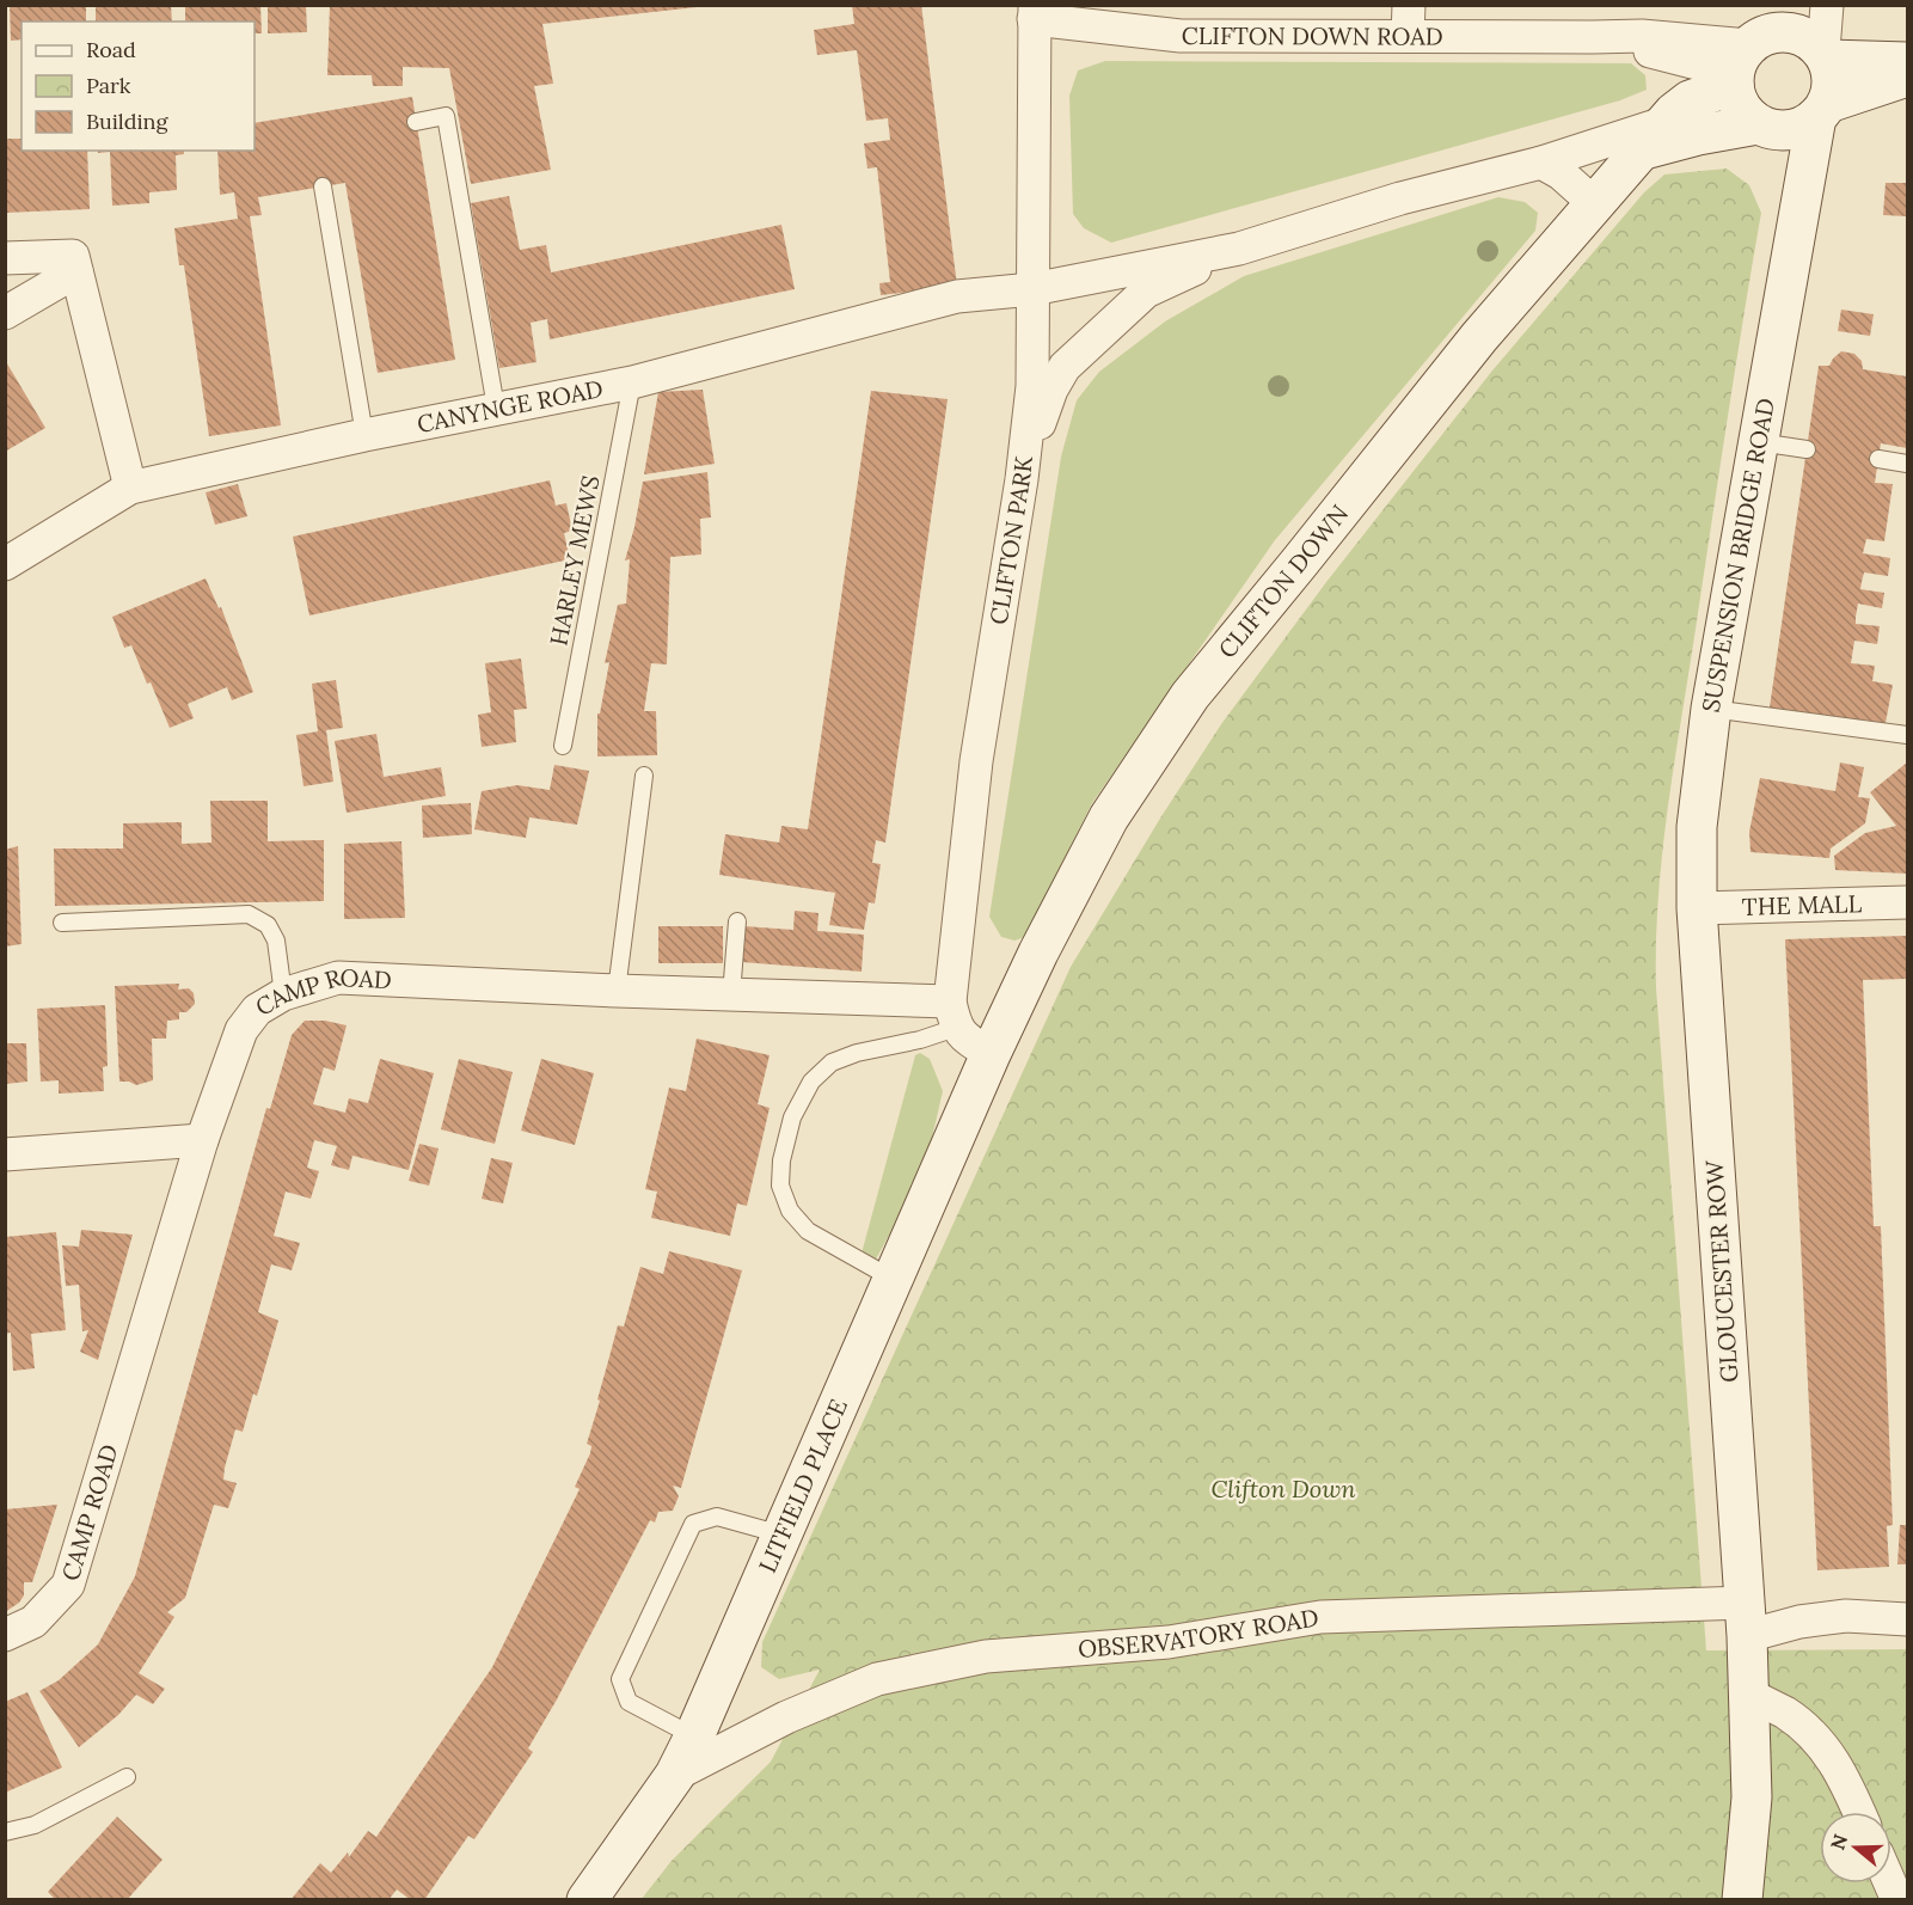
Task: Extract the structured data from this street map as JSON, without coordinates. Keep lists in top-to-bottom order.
{
  "streets": {
    "main road": [
      "SUSPENSION BRIDGE ROAD",
      "CLIFTON DOWN",
      "GLOUCESTER ROW",
      "LITFIELD PLACE"
    ],
    "street": [
      "CLIFTON DOWN ROAD",
      "CANYNGE ROAD",
      "CLIFTON PARK",
      "THE MALL",
      "CAMP ROAD",
      "OBSERVATORY ROAD"
    ],
    "lane": ["HARLEY MEWS"]
  },
  "crossings": [
    ["CLIFTON DOWN ROAD", "CLIFTON PARK"],
    ["CLIFTON DOWN ROAD", "SUSPENSION BRIDGE ROAD"],
    ["CLIFTON DOWN ROAD", "CLIFTON DOWN"],
    ["CANYNGE ROAD", "CLIFTON PARK"],
    ["CANYNGE ROAD", "HARLEY MEWS"],
    ["CLIFTON PARK", "CAMP ROAD"],
    ["SUSPENSION BRIDGE ROAD", "CLIFTON DOWN"],
    ["SUSPENSION BRIDGE ROAD", "THE MALL"],
    ["SUSPENSION BRIDGE ROAD", "GLOUCESTER ROW"],
    ["CLIFTON DOWN", "LITFIELD PLACE"],
    ["THE MALL", "GLOUCESTER ROW"],
    ["GLOUCESTER ROW", "OBSERVATORY ROAD"],
    ["LITFIELD PLACE", "OBSERVATORY ROAD"]
  ],
  "parks": ["Clifton Down"],
  "legend": ["Road", "Park", "Building"],
  "north": "left"
}
